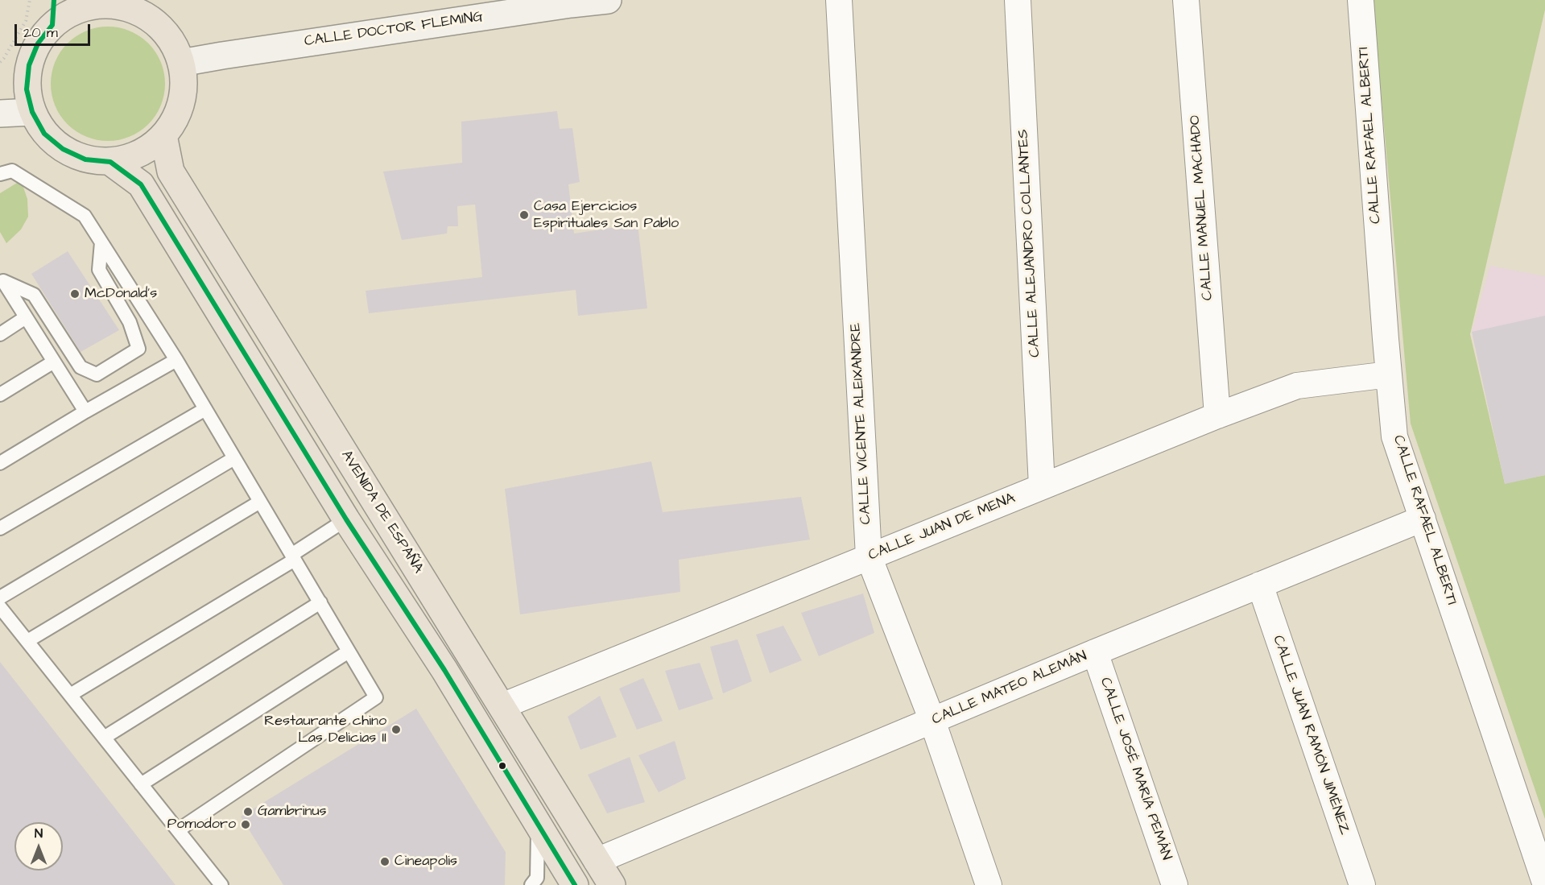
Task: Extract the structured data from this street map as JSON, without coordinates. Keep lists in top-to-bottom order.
{
  "streets": {
    "main road": ["CALLE DOCTOR FLEMING", "AVENIDA DE ESPAÑA"],
    "street": [
      "CALLE RAFAEL ALBERTI",
      "CALLE MANUEL MACHADO",
      "CALLE ALEJANDRO COLLANTES",
      "CALLE VICENTE ALEIXANDRE",
      "CALLE JUAN DE MENA",
      "CALLE MATEO ALEMÁN",
      "CALLE JUAN RAMÓN JIMÉNEZ",
      "CALLE JOSÉ MARÍA PEMÁN"
    ]
  },
  "crossings": [
    ["CALLE DOCTOR FLEMING", "AVENIDA DE ESPAÑA"],
    ["CALLE RAFAEL ALBERTI", "CALLE JUAN DE MENA"],
    ["CALLE RAFAEL ALBERTI", "CALLE MATEO ALEMÁN"],
    ["CALLE MANUEL MACHADO", "CALLE JUAN DE MENA"],
    ["CALLE ALEJANDRO COLLANTES", "CALLE JUAN DE MENA"],
    ["CALLE VICENTE ALEIXANDRE", "CALLE JUAN DE MENA"],
    ["CALLE VICENTE ALEIXANDRE", "CALLE MATEO ALEMÁN"],
    ["AVENIDA DE ESPAÑA", "CALLE JUAN DE MENA"],
    ["AVENIDA DE ESPAÑA", "CALLE MATEO ALEMÁN"],
    ["CALLE MATEO ALEMÁN", "CALLE JUAN RAMÓN JIMÉNEZ"],
    ["CALLE MATEO ALEMÁN", "CALLE JOSÉ MARÍA PEMÁN"]
  ],
  "places": [
    "Casa Ejercicios Espirituales San Pablo",
    "McDonald's",
    "Restaurante chino Las Delicias II",
    "Gambrinus",
    "Pomodoro",
    "Cineapolis"
  ],
  "scale_bar": "20 m",
  "north": "top"
}
